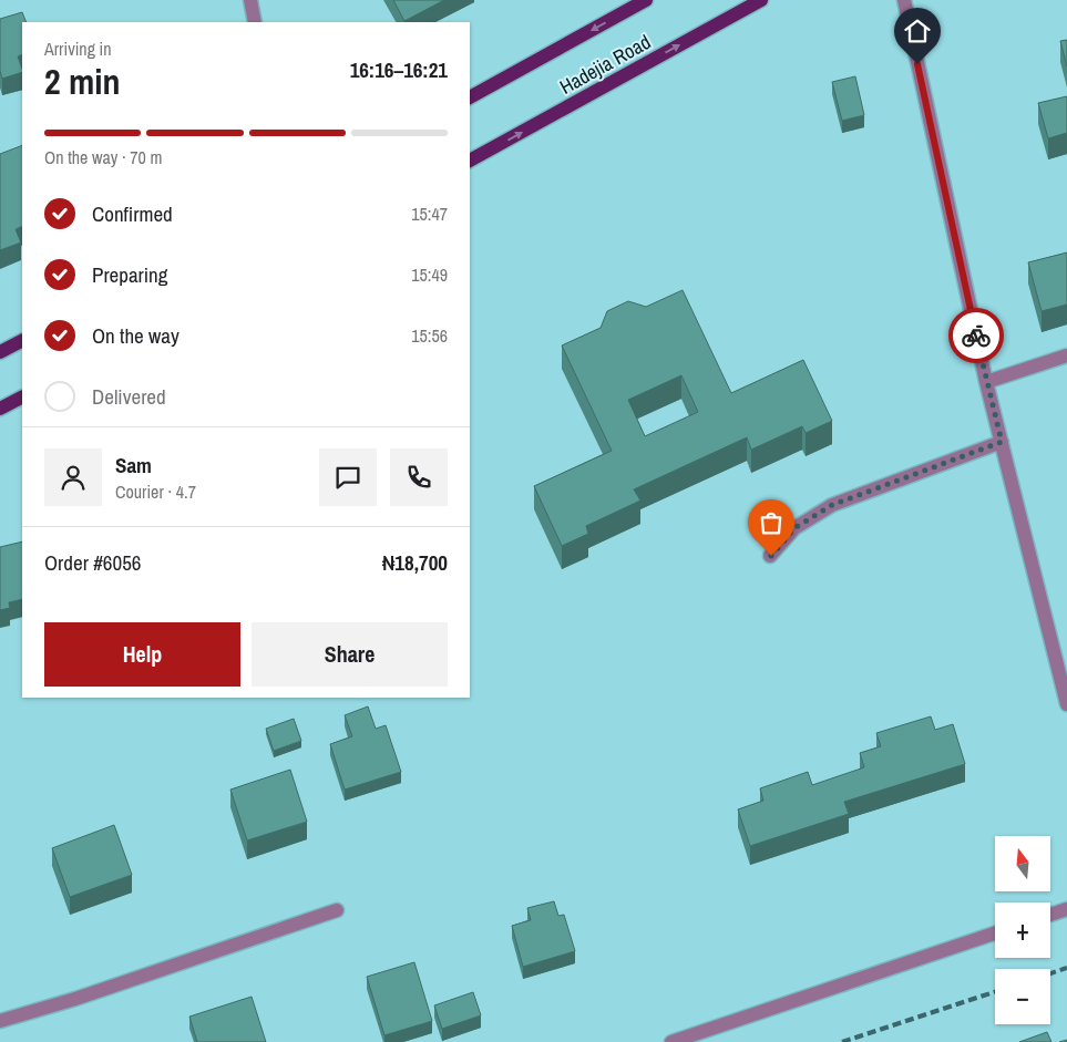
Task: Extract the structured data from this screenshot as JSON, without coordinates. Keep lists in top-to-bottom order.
{
  "streets": {
    "main road": ["Hadejia Road"]
  },
  "north": "top",
  "page": {
    "heading": ["2 min", "Arriving in", "16:16–16:21"],
    "panel": [
      "Sam",
      "Courier · 4.7",
      "Order #6056",
      "₦18,700"
    ],
    "bar": "On the way · 70 m",
    "list": [
      ["Confirmed", "15:47"],
      ["Preparing", "15:49"],
      ["On the way", "15:56"],
      "Delivered"
    ],
    "buttons": ["Help", "Share"],
    "map_buttons": ["+", "−"]
  }
}
